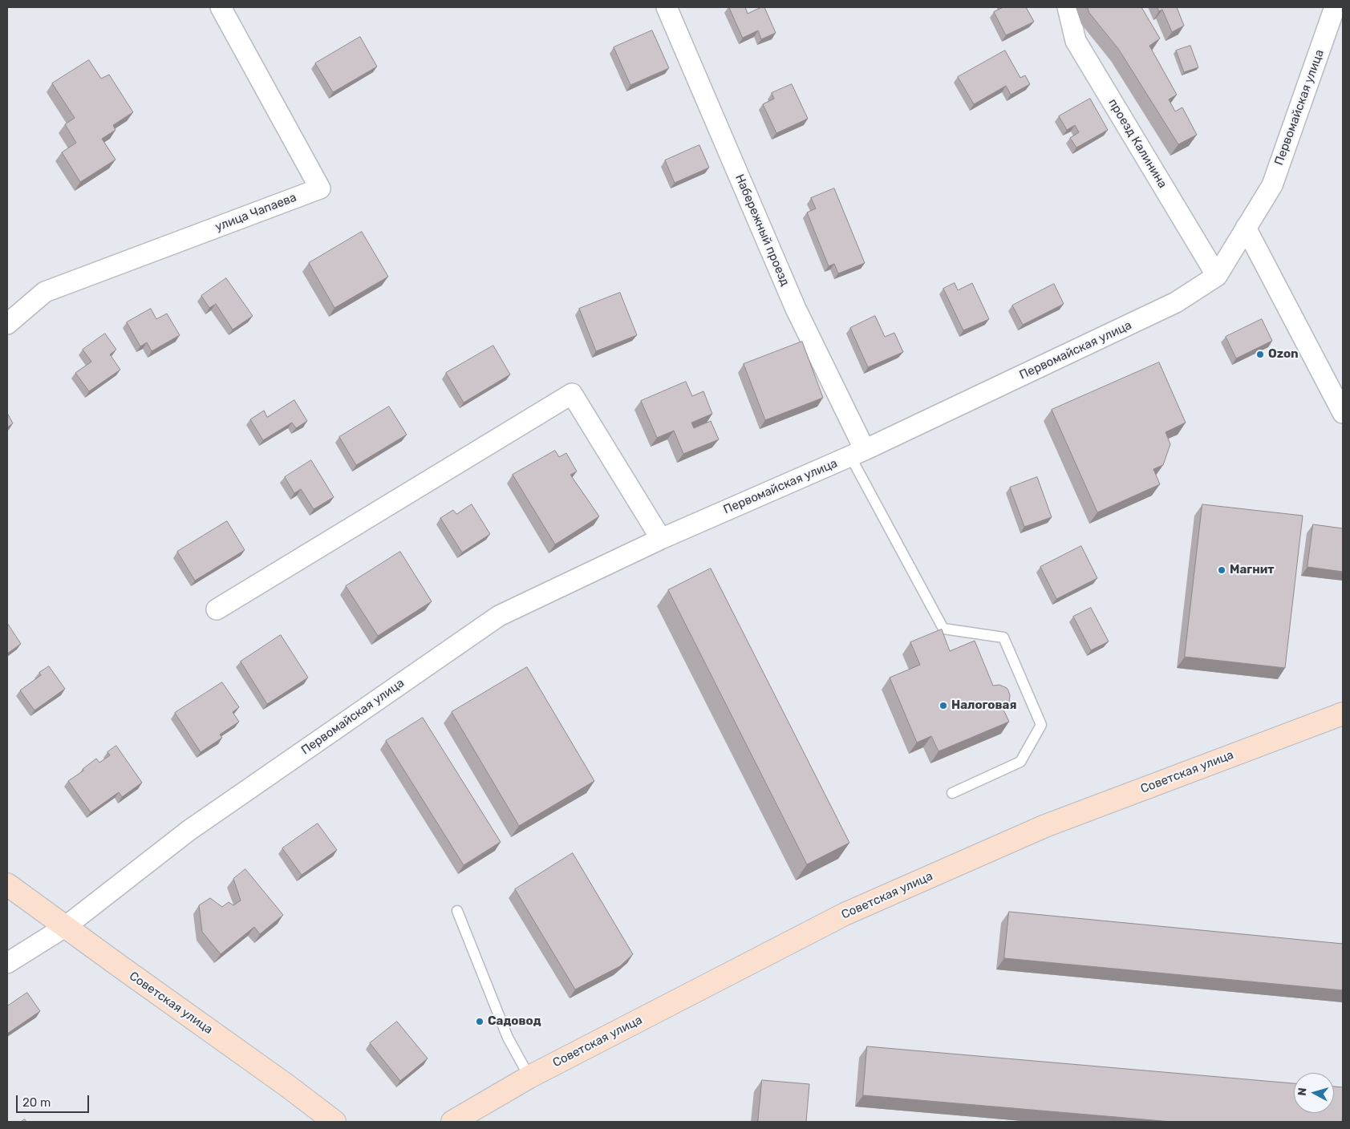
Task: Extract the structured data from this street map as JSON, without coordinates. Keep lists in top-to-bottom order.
{
  "streets": {
    "main road": ["Советская улица"],
    "street": [
      "Первомайская улица",
      "проезд Калинина",
      "улица Чапаева",
      "Набережный проезд"
    ]
  },
  "crossings": [
    ["Первомайская улица", "проезд Калинина"],
    ["Первомайская улица", "Набережный проезд"],
    ["Первомайская улица", "Советская улица"]
  ],
  "places": [
    "Ozon",
    "Магнит",
    "Налоговая",
    "Садовод"
  ],
  "scale_bar": "20 m",
  "north": "left"
}
